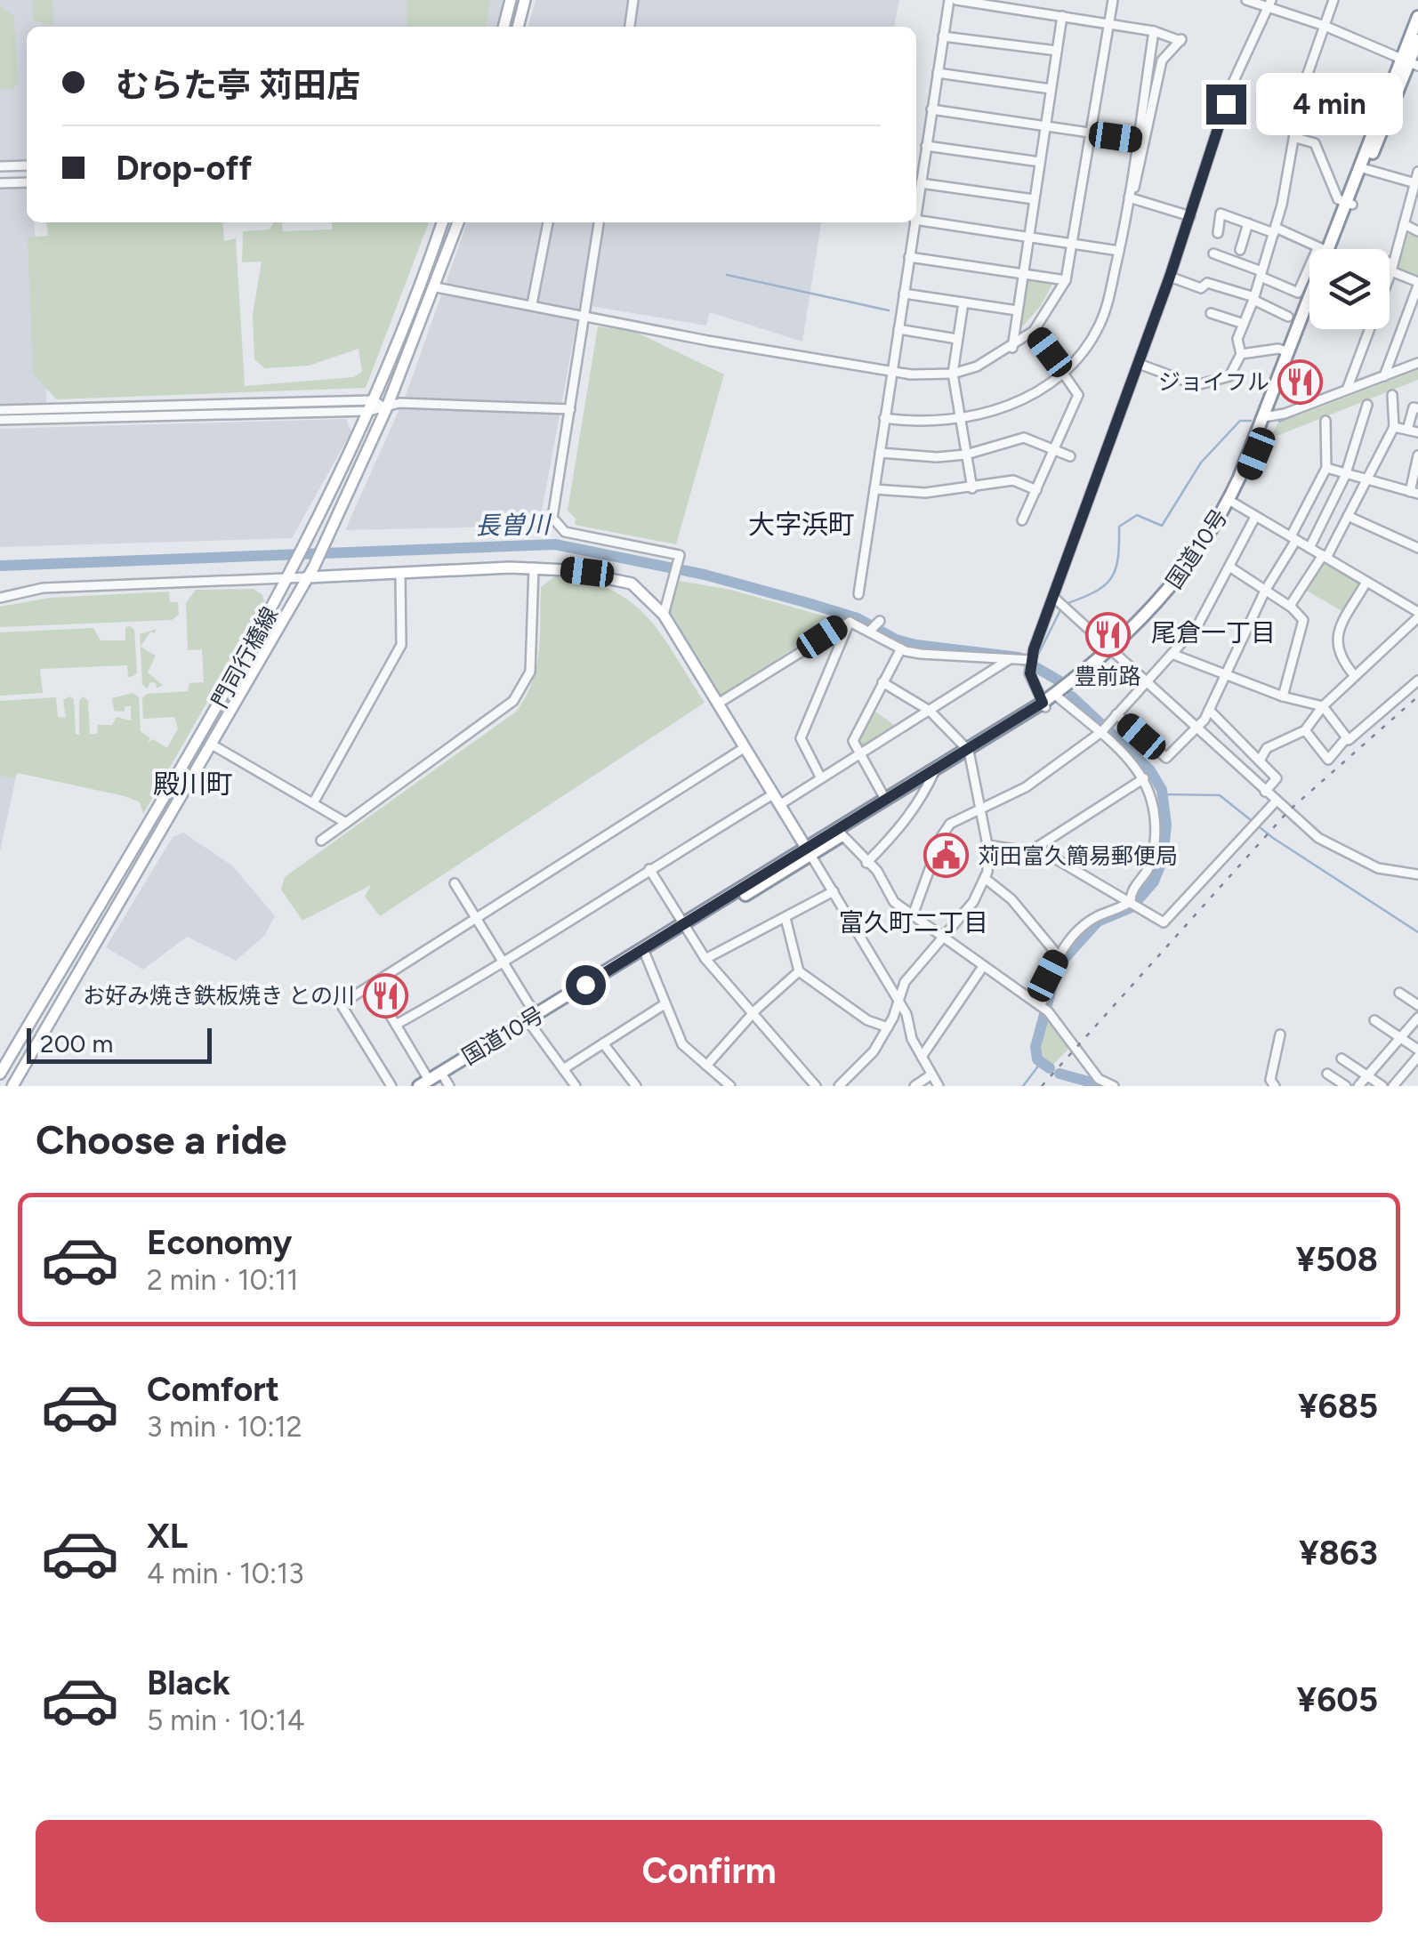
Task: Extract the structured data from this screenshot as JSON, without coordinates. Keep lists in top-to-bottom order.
{
  "streets": {
    "highway": ["国道10号"],
    "main road": ["門司行橋線"]
  },
  "districts": [
    "大字浜町",
    "尾倉一丁目",
    "殿川町",
    "富久町二丁目"
  ],
  "water": ["長曽川"],
  "places": {
    "restaurant": ["ジョイフル", "豊前路", "お好み焼き鉄板焼き との川"],
    "public building": ["苅田富久簡易郵便局"]
  },
  "scale_bar": "200 m",
  "page": {
    "banner": ["むらた亭 苅田店", "Drop-off"],
    "bubble": "4 min",
    "scale": "200 m",
    "heading": "Choose a ride",
    "list": [
      {
        "name": "Economy",
        "note": "2 min · 10:11",
        "value": "¥508"
      },
      {
        "name": "Comfort",
        "note": "3 min · 10:12",
        "value": "¥685"
      },
      {
        "name": "XL",
        "note": "4 min · 10:13",
        "value": "¥863"
      },
      {
        "name": "Black",
        "note": "5 min · 10:14",
        "value": "¥605"
      }
    ],
    "buttons": "Confirm"
  }
}
